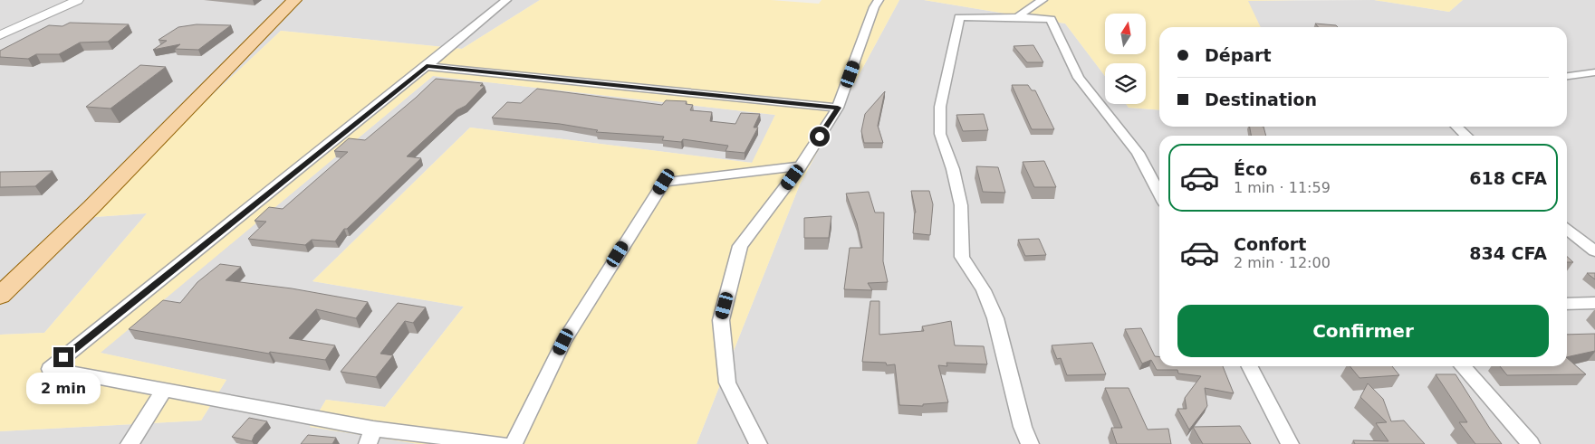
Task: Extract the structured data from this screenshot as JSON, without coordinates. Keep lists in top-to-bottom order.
{
  "north": "top",
  "page": {
    "banner": ["Départ", "Destination"],
    "list": [
      {
        "name": "Éco",
        "note": "1 min · 11:59",
        "value": "618 CFA"
      },
      {
        "name": "Confort",
        "note": "2 min · 12:00",
        "value": "834 CFA"
      }
    ],
    "buttons": "Confirmer",
    "bubble": "2 min"
  }
}
